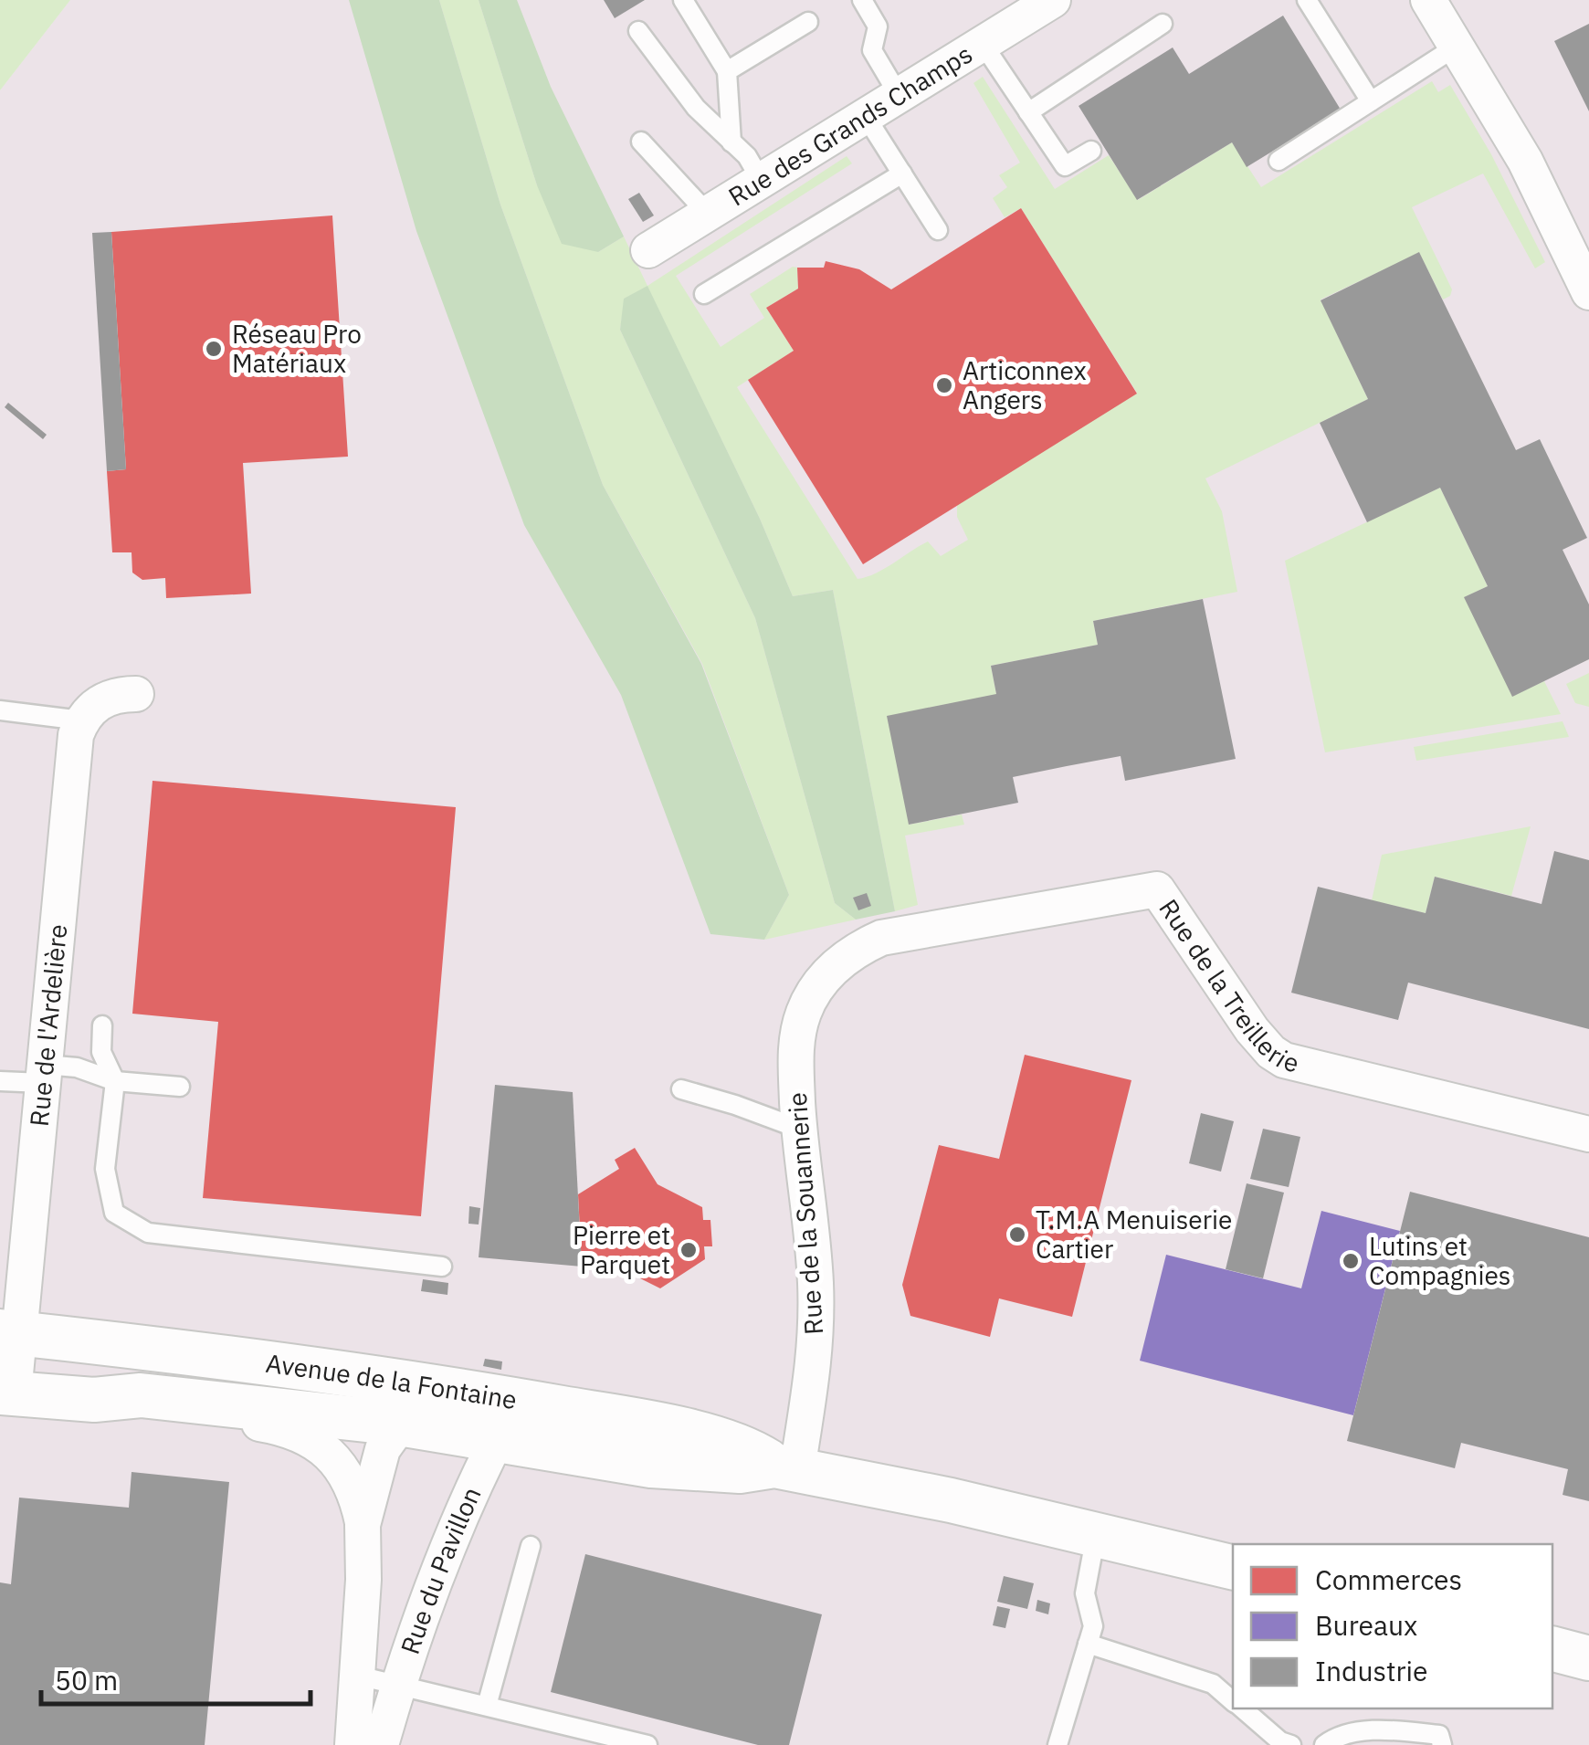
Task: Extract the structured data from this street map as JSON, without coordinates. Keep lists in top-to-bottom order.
{
  "streets": {
    "street": [
      "Rue des Grands Champs",
      "Rue de la Treillerie",
      "Rue de l'Ardelière",
      "Rue de la Souannerie",
      "Avenue de la Fontaine",
      "Rue du Pavillon"
    ]
  },
  "crossings": [
    ["Rue de la Treillerie", "Rue de la Souannerie"],
    ["Rue de l'Ardelière", "Avenue de la Fontaine"],
    ["Rue de la Souannerie", "Avenue de la Fontaine"],
    ["Avenue de la Fontaine", "Rue du Pavillon"]
  ],
  "places": [
    "Réseau Pro Matériaux",
    "Articonnex Angers",
    "T.M.A Menuiserie Cartier",
    "Pierre et Parquet",
    "Lutins et Compagnies"
  ],
  "legend": ["Commerces", "Bureaux", "Industrie"],
  "scale_bar": "50 m"
}
